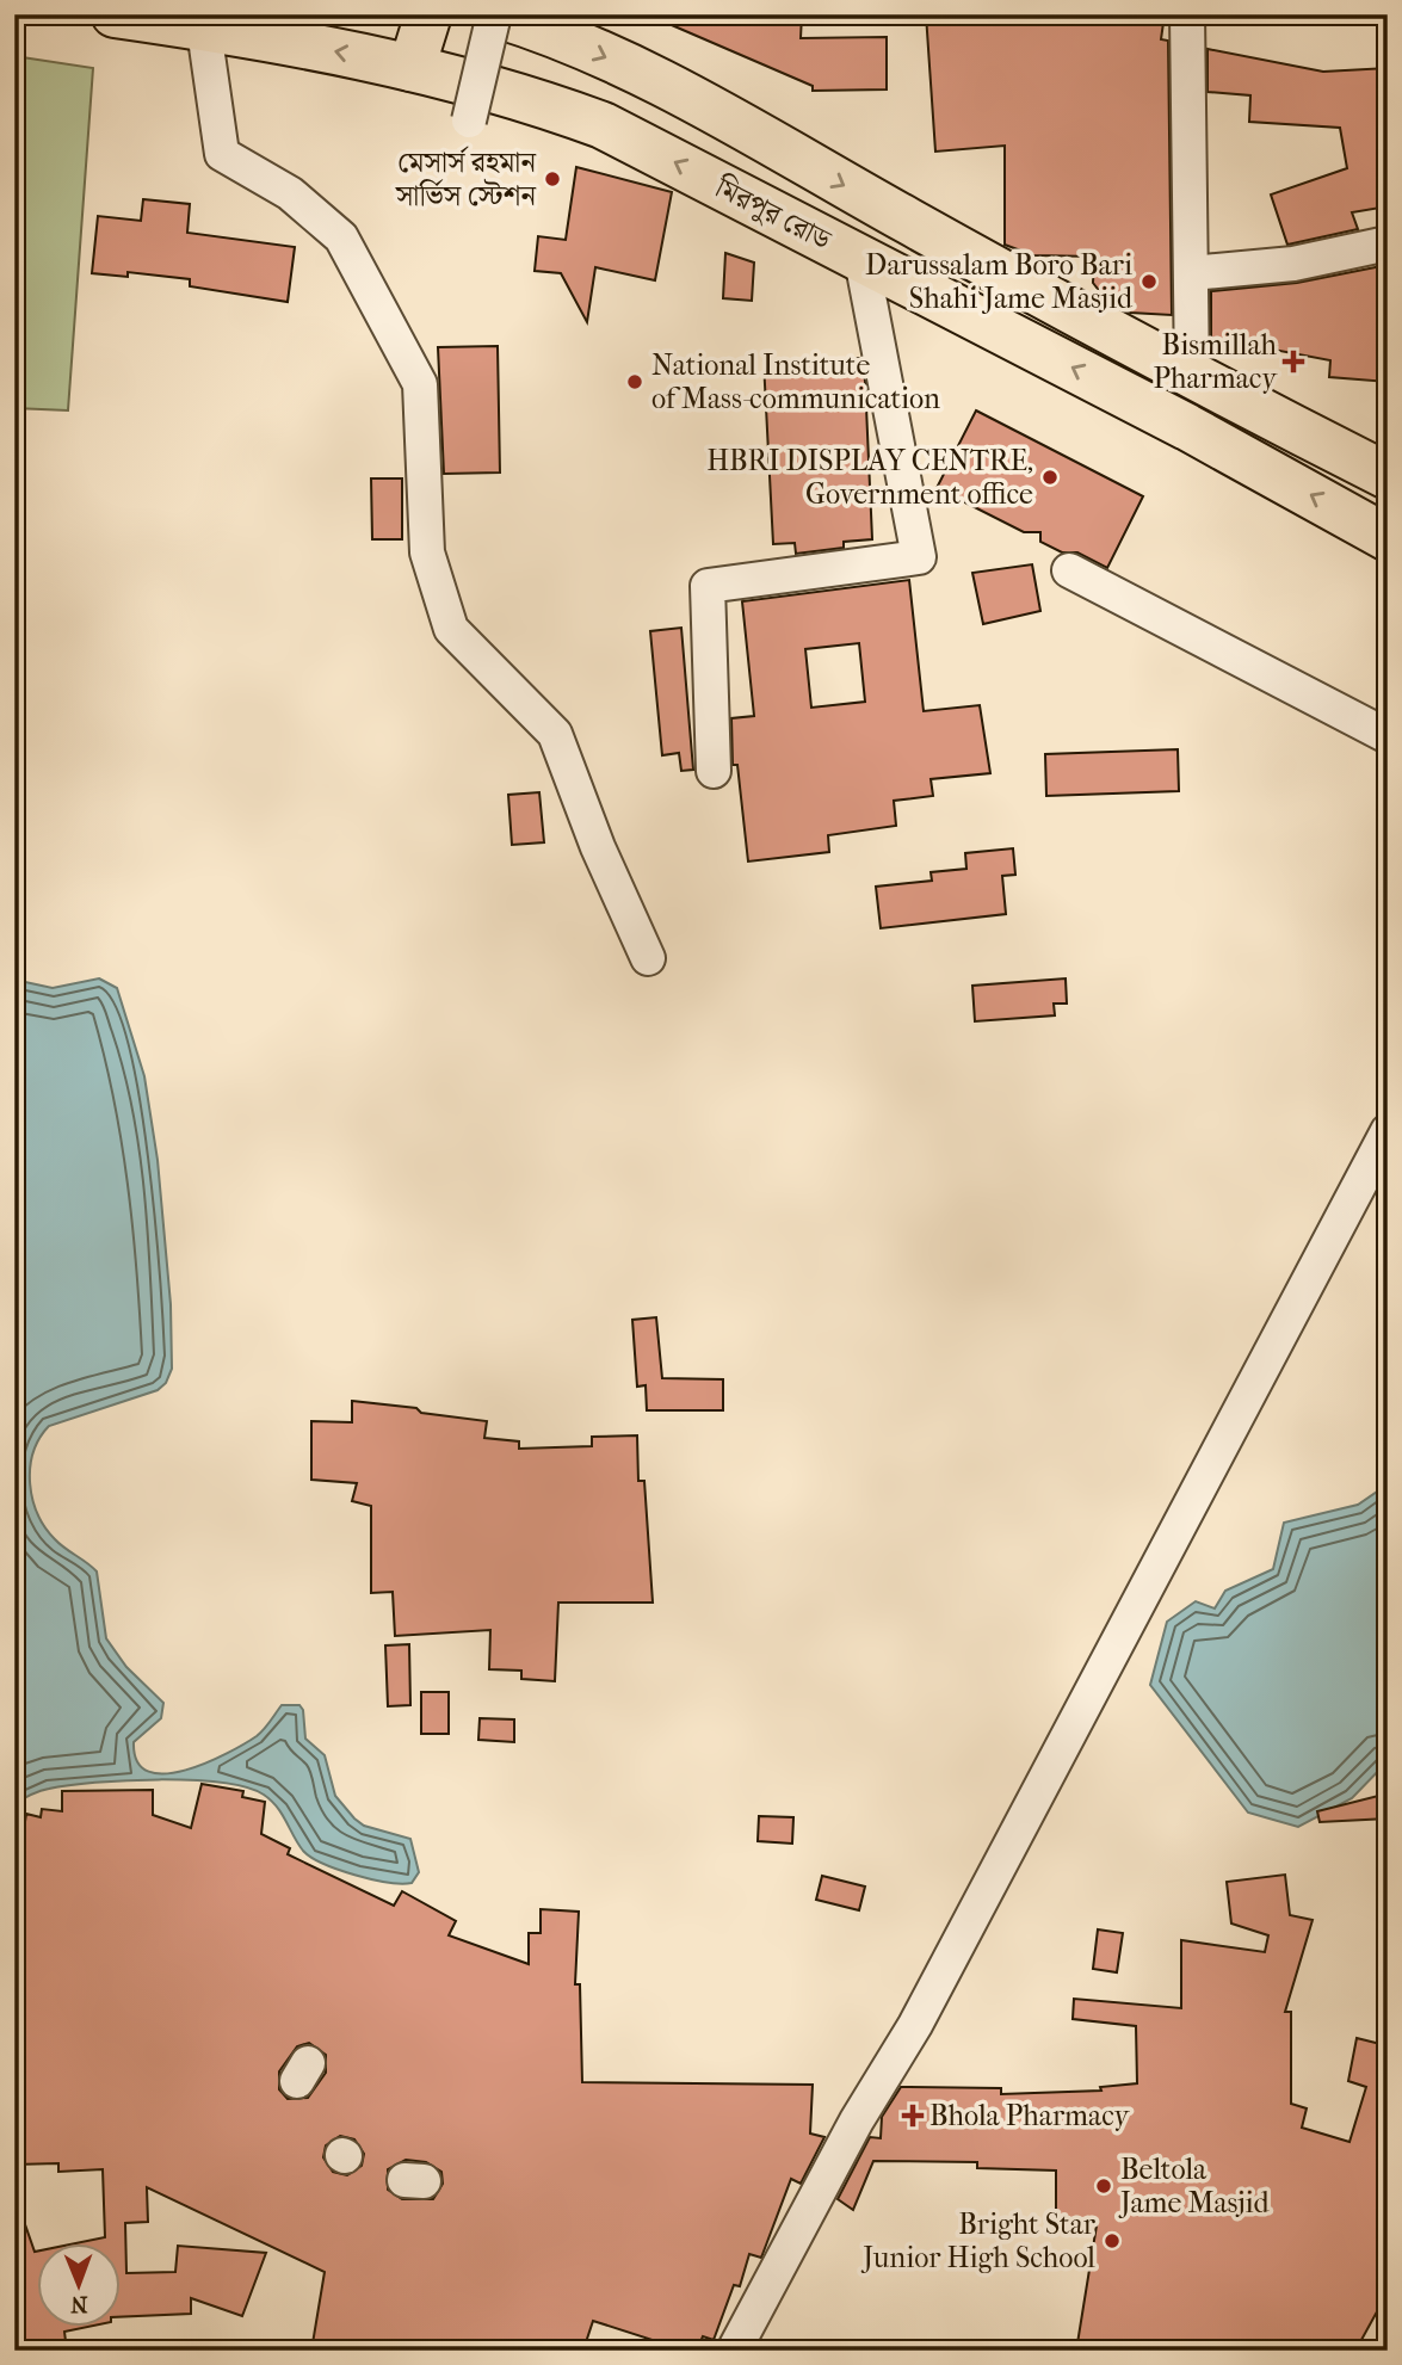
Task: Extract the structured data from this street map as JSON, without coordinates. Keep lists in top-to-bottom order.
{
  "streets": {
    "highway": ["মিরপুর রোড"]
  },
  "places": {
    "other": [
      "মেসার্স রহমান সার্ভিস স্টেশন",
      "Darussalam Boro Bari Shahi Jame Masjid",
      "National Institute of Mass-communication",
      "HBRI DISPLAY CENTRE, Government office",
      "Beltola Jame Masjid",
      "Bright Star Junior High School"
    ],
    "health": ["Bismillah Pharmacy", "Bhola Pharmacy"]
  },
  "north": "bottom"
}
